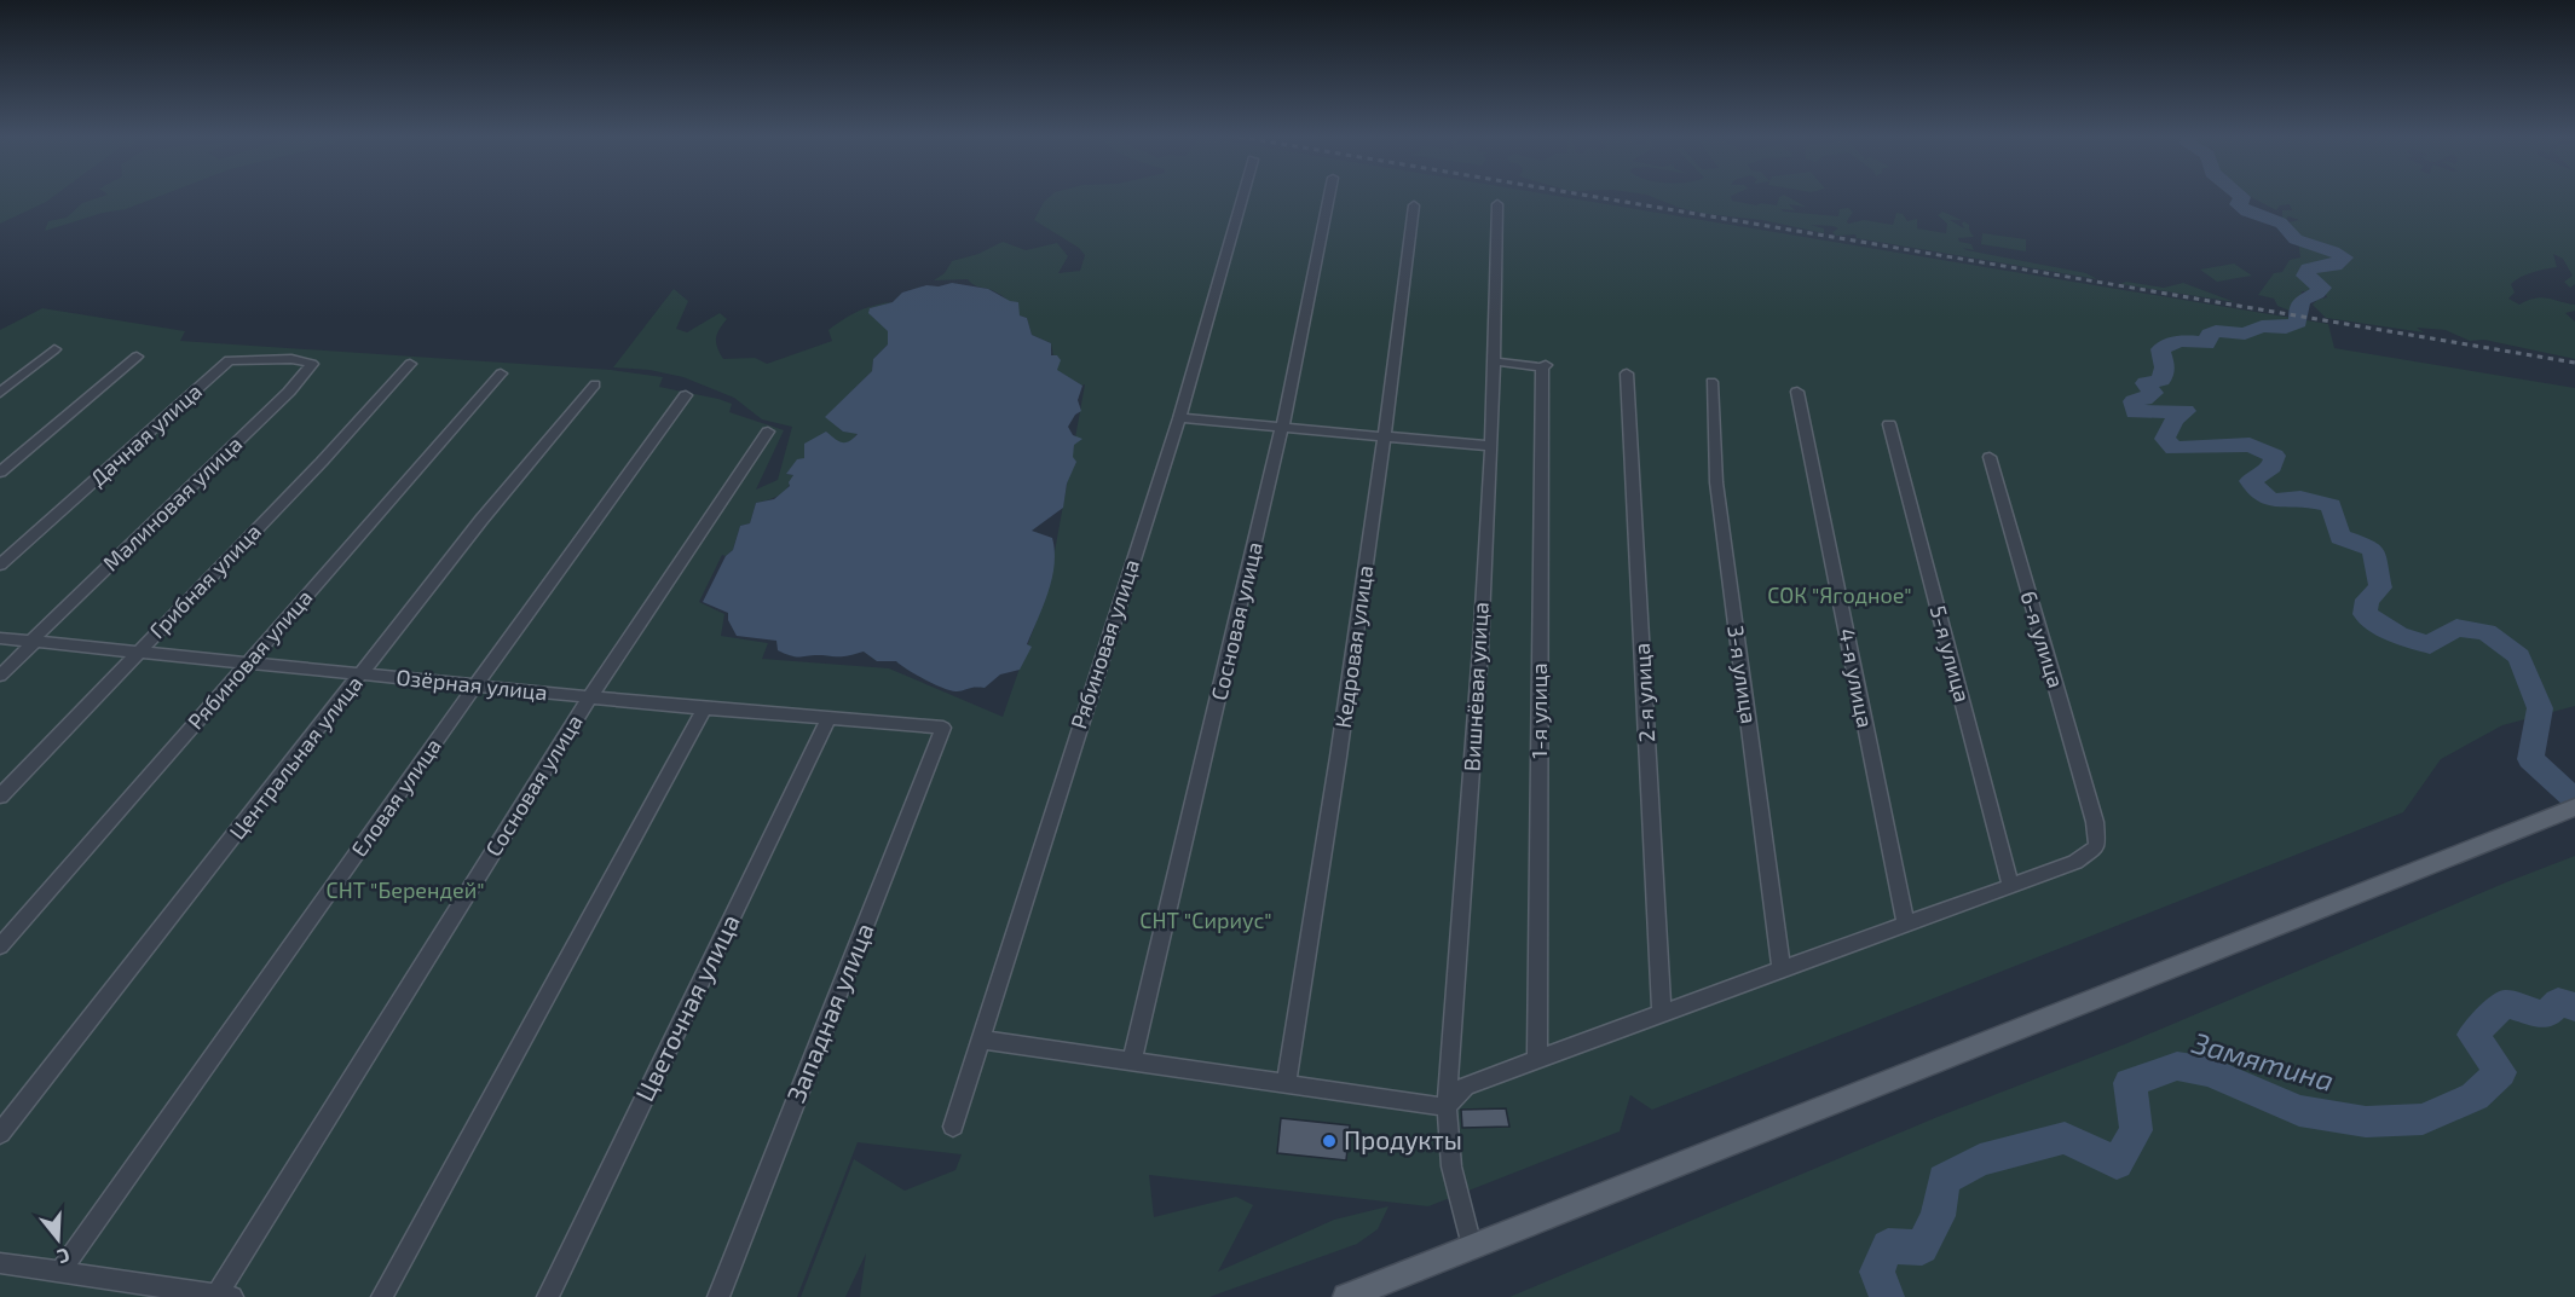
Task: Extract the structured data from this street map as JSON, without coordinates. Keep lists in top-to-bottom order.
{
  "streets": {
    "street": [
      "Дачная улица",
      "Малиновая улица",
      "Грибная улица",
      "Сосновая улица",
      "6-я улица",
      "Рябиновая улица",
      "Кедровая улица",
      "5-я улица",
      "3-я улица",
      "4-я улица",
      "Озёрная улица",
      "Вишнёвая улица",
      "2-я улица",
      "1-я улица",
      "Центральная улица",
      "Еловая улица",
      "Цветочная улица",
      "Западная улица"
    ]
  },
  "crossings": [
    ["Дачная улица", "Малиновая улица"],
    ["Малиновая улица", "Озёрная улица"],
    ["Грибная улица", "Озёрная улица"],
    ["Сосновая улица", "Озёрная улица"],
    ["6-я улица", "5-я улица"],
    ["Рябиновая улица", "Озёрная улица"],
    ["Озёрная улица", "Центральная улица"],
    ["Озёрная улица", "Еловая улица"],
    ["Озёрная улица", "Цветочная улица"],
    ["Озёрная улица", "Западная улица"],
    ["Вишнёвая улица", "1-я улица"]
  ],
  "water": ["Замятина"],
  "parks": ["СОК \"Ягодное\"", "СНТ \"Берендей\"", "СНТ \"Сириус\""],
  "places": ["Продукты"],
  "north": "bottom"
}
